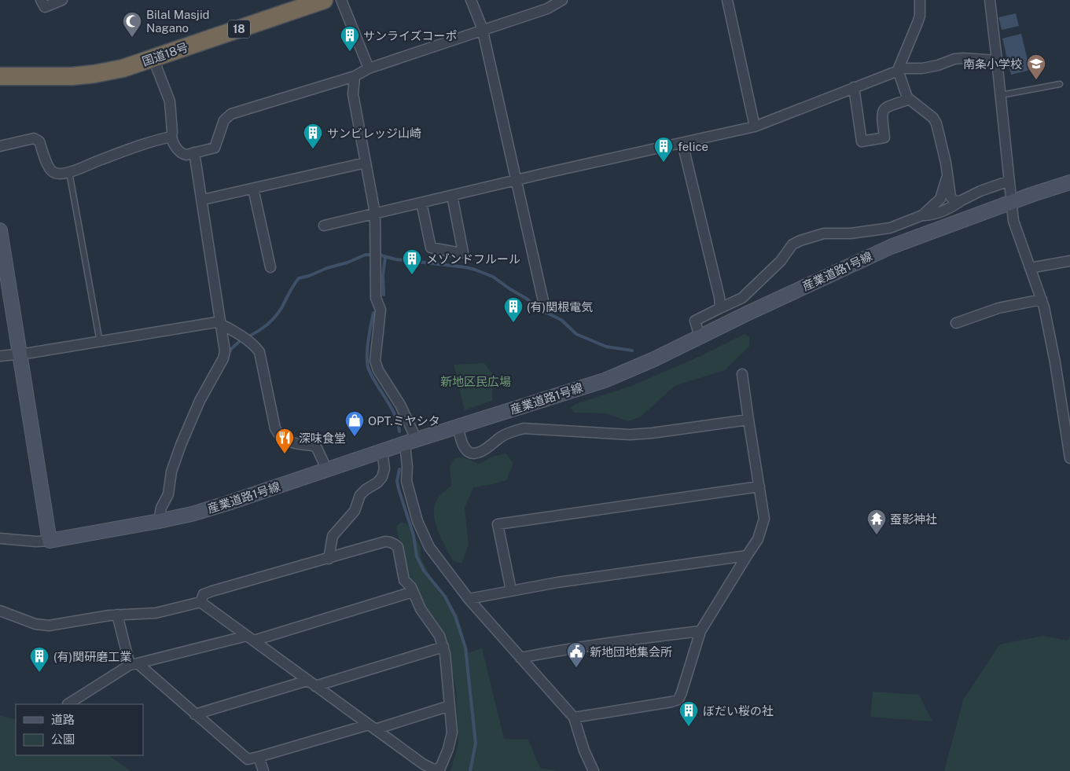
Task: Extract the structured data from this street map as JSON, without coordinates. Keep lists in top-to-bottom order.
{
  "streets": {
    "highway": ["18", "国道18号"],
    "street": ["産業道路1号線"]
  },
  "parks": ["新地区民広場"],
  "places": {
    "mosque": ["Bilal Masjid Nagano"],
    "building": [
      "サンライズコーポ",
      "サンビレッジ山崎",
      "felice",
      "メゾンドフルール",
      "(有)関根電気",
      "(有)関研磨工業",
      "ぼだい桜の社"
    ],
    "school or university": ["南条小学校"],
    "shop": ["OPT.ミヤシタ"],
    "restaurant": ["深味食堂"],
    "temple": ["蚕影神社"],
    "public building": ["新地団地集会所"]
  },
  "legend": ["道路", "公園"]
}
